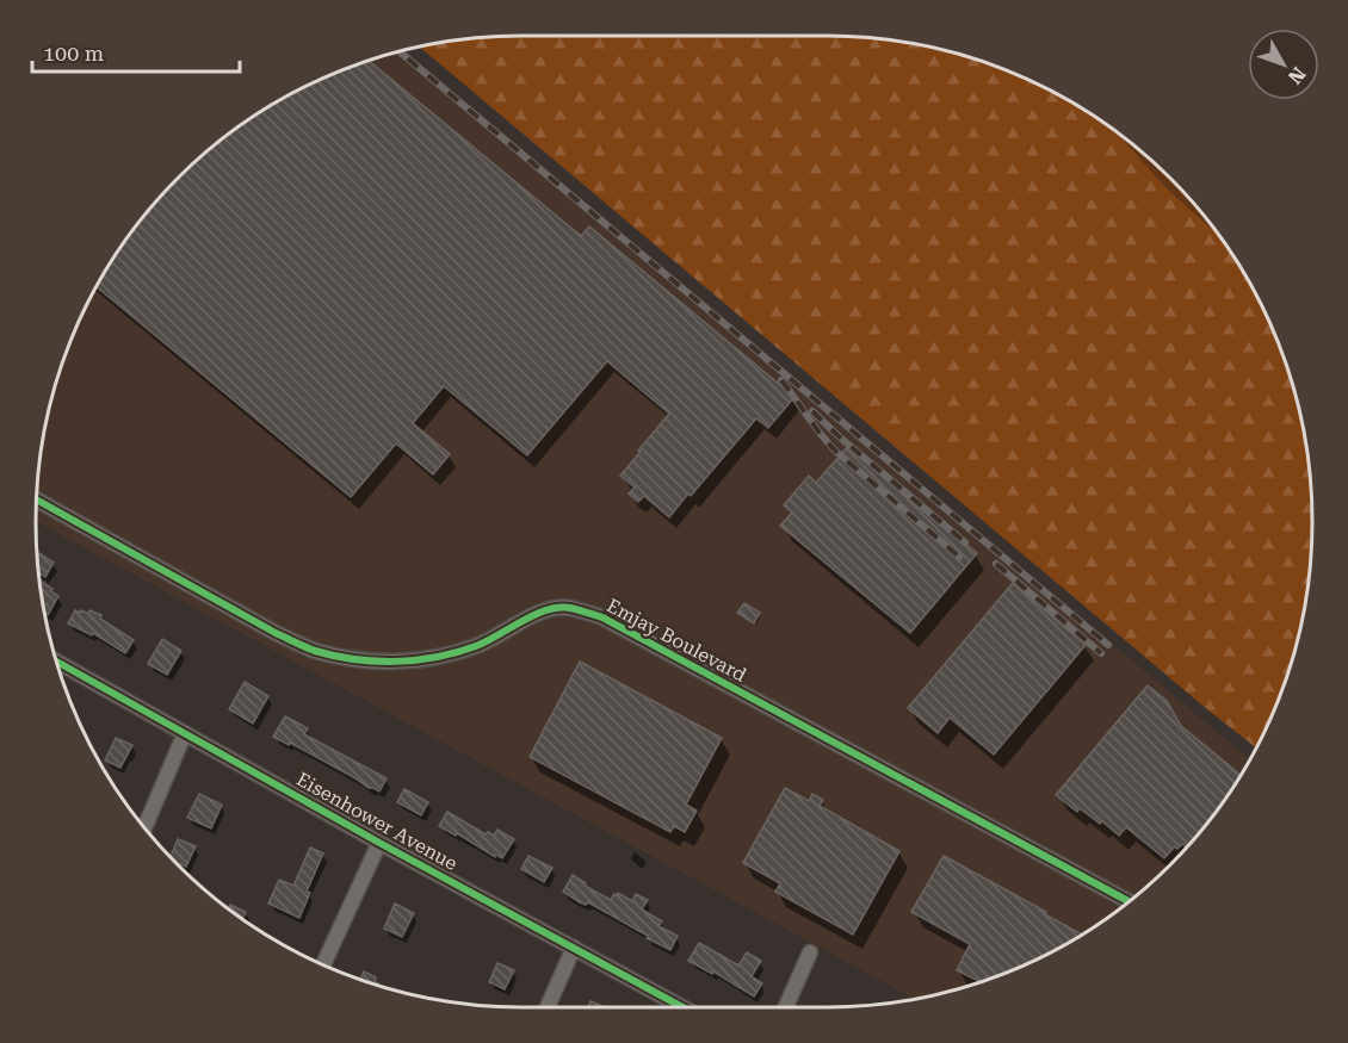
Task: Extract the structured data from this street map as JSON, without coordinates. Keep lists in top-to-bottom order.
{
  "streets": {
    "street": ["Emjay Boulevard", "Eisenhower Avenue"]
  },
  "scale_bar": "100 m",
  "north": "bottom right"
}
